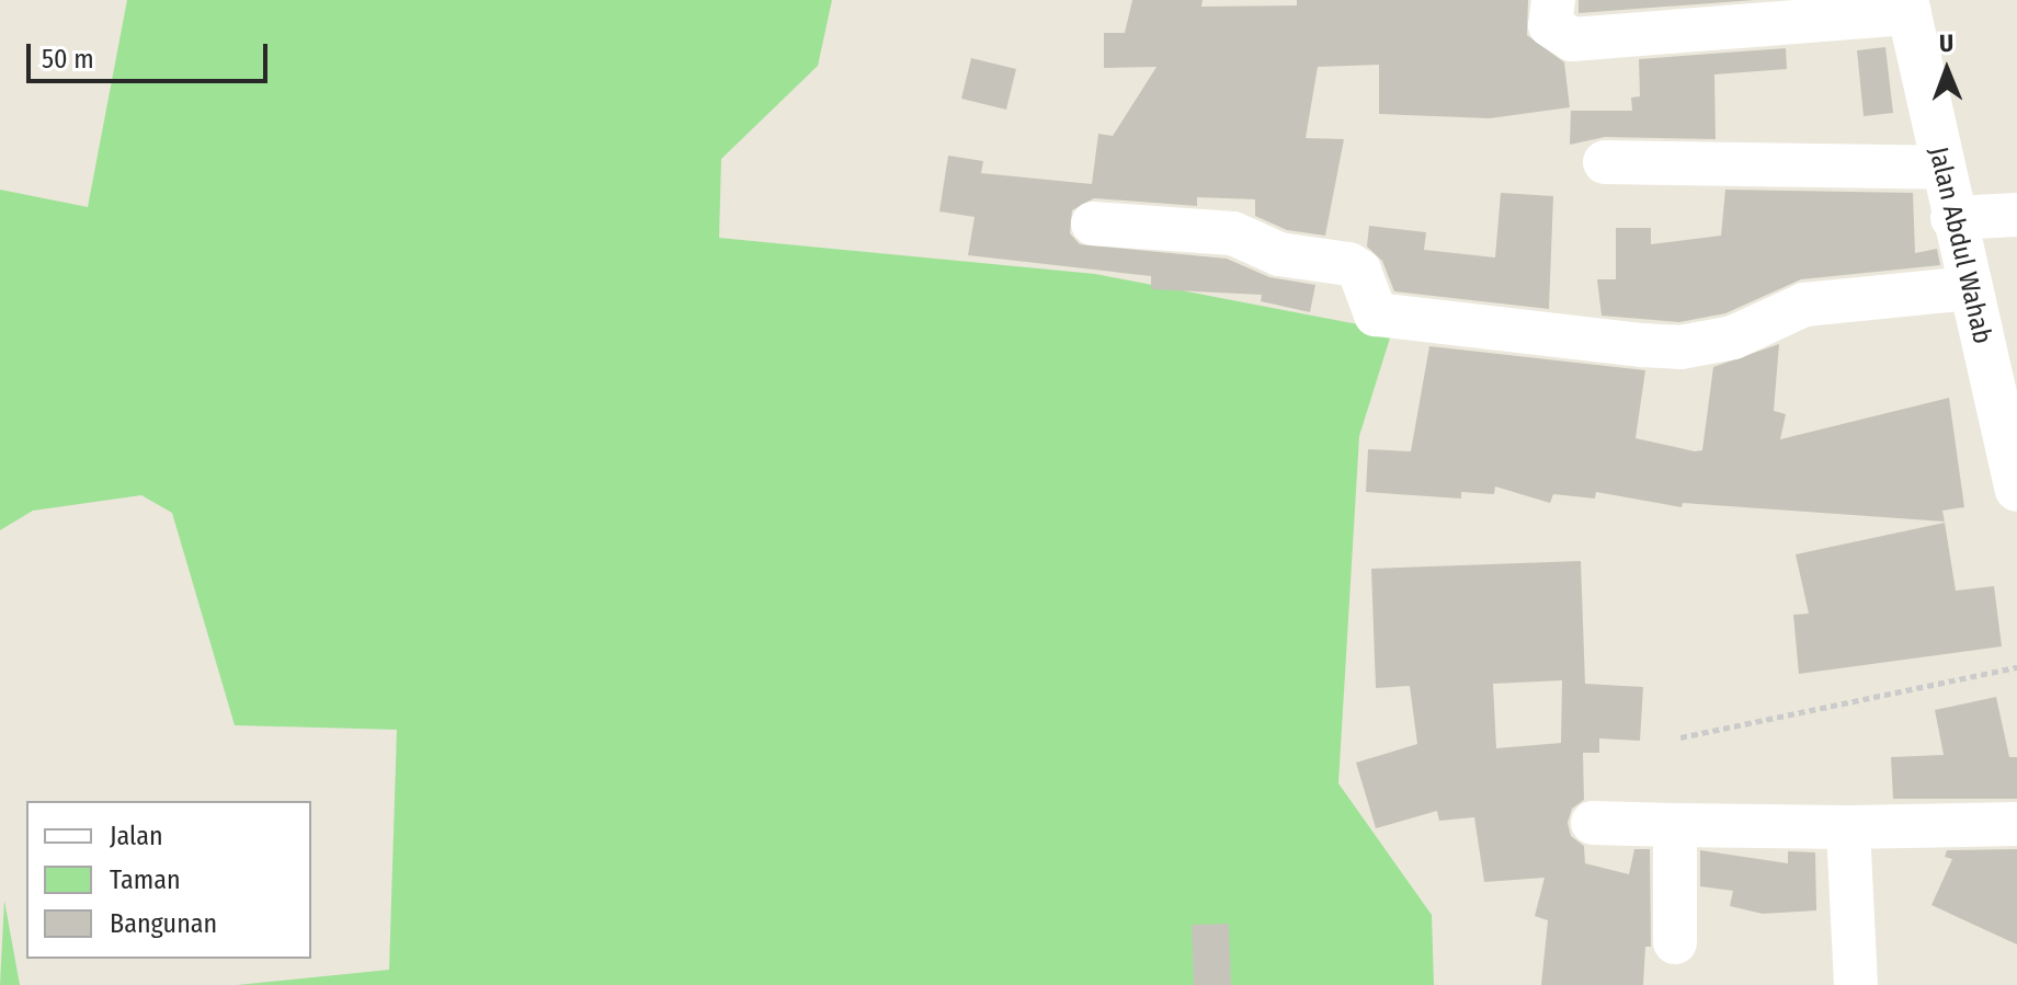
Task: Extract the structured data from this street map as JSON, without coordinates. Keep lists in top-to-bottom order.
{
  "streets": {
    "street": ["Jalan Abdul Wahab"]
  },
  "legend": ["Jalan", "Taman", "Bangunan"],
  "scale_bar": "50 m",
  "north": "top"
}
